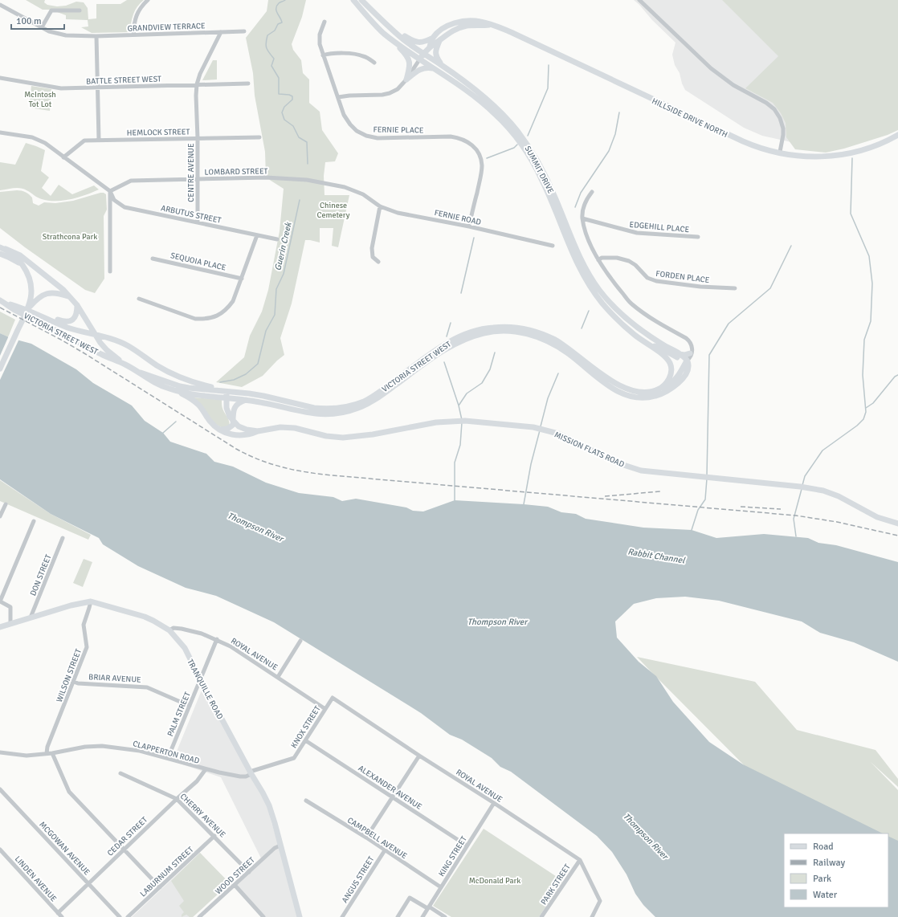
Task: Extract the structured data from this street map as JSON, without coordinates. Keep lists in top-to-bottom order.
{
  "streets": {
    "main road": [
      "HILLSIDE DRIVE NORTH",
      "SUMMIT DRIVE",
      "VICTORIA STREET WEST",
      "MISSION FLATS ROAD",
      "TRANQUILLE ROAD"
    ],
    "street": [
      "GRANDVIEW TERRACE",
      "BATTLE STREET WEST",
      "FERNIE PLACE",
      "HEMLOCK STREET",
      "LOMBARD STREET",
      "CENTRE AVENUE",
      "ARBUTUS STREET",
      "FERNIE ROAD",
      "EDGEHILL PLACE",
      "SEQUOIA PLACE",
      "FORDEN PLACE",
      "DON STREET",
      "ROYAL AVENUE",
      "WILSON STREET",
      "BRIAR AVENUE",
      "PALM STREET",
      "KNOX STREET",
      "CLAPPERTON ROAD",
      "ALEXANDER AVENUE",
      "CHERRY AVENUE",
      "CEDAR STREET",
      "CAMPBELL AVENUE",
      "MCGOWAN AVENUE",
      "KING STREET",
      "LABURNUM STREET",
      "WOOD STREET",
      "LINDEN AVENUE",
      "ANGUS STREET",
      "PARK STREET"
    ]
  },
  "crossings": [
    ["GRANDVIEW TERRACE", "CENTRE AVENUE"],
    ["BATTLE STREET WEST", "CENTRE AVENUE"],
    ["HILLSIDE DRIVE NORTH", "SUMMIT DRIVE"],
    ["FERNIE PLACE", "FERNIE ROAD"],
    ["HEMLOCK STREET", "CENTRE AVENUE"],
    ["HEMLOCK STREET", "ARBUTUS STREET"],
    ["SUMMIT DRIVE", "VICTORIA STREET WEST"],
    ["LOMBARD STREET", "CENTRE AVENUE"],
    ["LOMBARD STREET", "ARBUTUS STREET"],
    ["LOMBARD STREET", "FERNIE ROAD"],
    ["CENTRE AVENUE", "ARBUTUS STREET"],
    ["DON STREET", "TRANQUILLE ROAD"],
    ["ROYAL AVENUE", "TRANQUILLE ROAD"],
    ["ROYAL AVENUE", "PALM STREET"],
    ["ROYAL AVENUE", "KNOX STREET"],
    ["ROYAL AVENUE", "KING STREET"],
    ["ROYAL AVENUE", "PARK STREET"],
    ["WILSON STREET", "BRIAR AVENUE"],
    ["WILSON STREET", "TRANQUILLE ROAD"],
    ["WILSON STREET", "CLAPPERTON ROAD"],
    ["BRIAR AVENUE", "PALM STREET"],
    ["TRANQUILLE ROAD", "PALM STREET"],
    ["TRANQUILLE ROAD", "KNOX STREET"],
    ["TRANQUILLE ROAD", "CLAPPERTON ROAD"],
    ["TRANQUILLE ROAD", "WOOD STREET"],
    ["PALM STREET", "CLAPPERTON ROAD"],
    ["KNOX STREET", "CLAPPERTON ROAD"],
    ["KNOX STREET", "ALEXANDER AVENUE"],
    ["CLAPPERTON ROAD", "CEDAR STREET"],
    ["ALEXANDER AVENUE", "KING STREET"],
    ["CHERRY AVENUE", "CEDAR STREET"],
    ["CHERRY AVENUE", "LABURNUM STREET"],
    ["CHERRY AVENUE", "WOOD STREET"],
    ["CEDAR STREET", "MCGOWAN AVENUE"],
    ["CEDAR STREET", "LINDEN AVENUE"],
    ["CAMPBELL AVENUE", "KING STREET"],
    ["CAMPBELL AVENUE", "ANGUS STREET"]
  ],
  "water": ["Guerin Creek", "Thompson River", "Rabbit Channel"],
  "parks": [
    "McIntosh Tot Lot",
    "Chinese Cemetery",
    "Strathcona Park",
    "McDonald Park"
  ],
  "legend": [
    "Road",
    "Railway",
    "Park",
    "Water"
  ],
  "scale_bar": "100 m"
}
